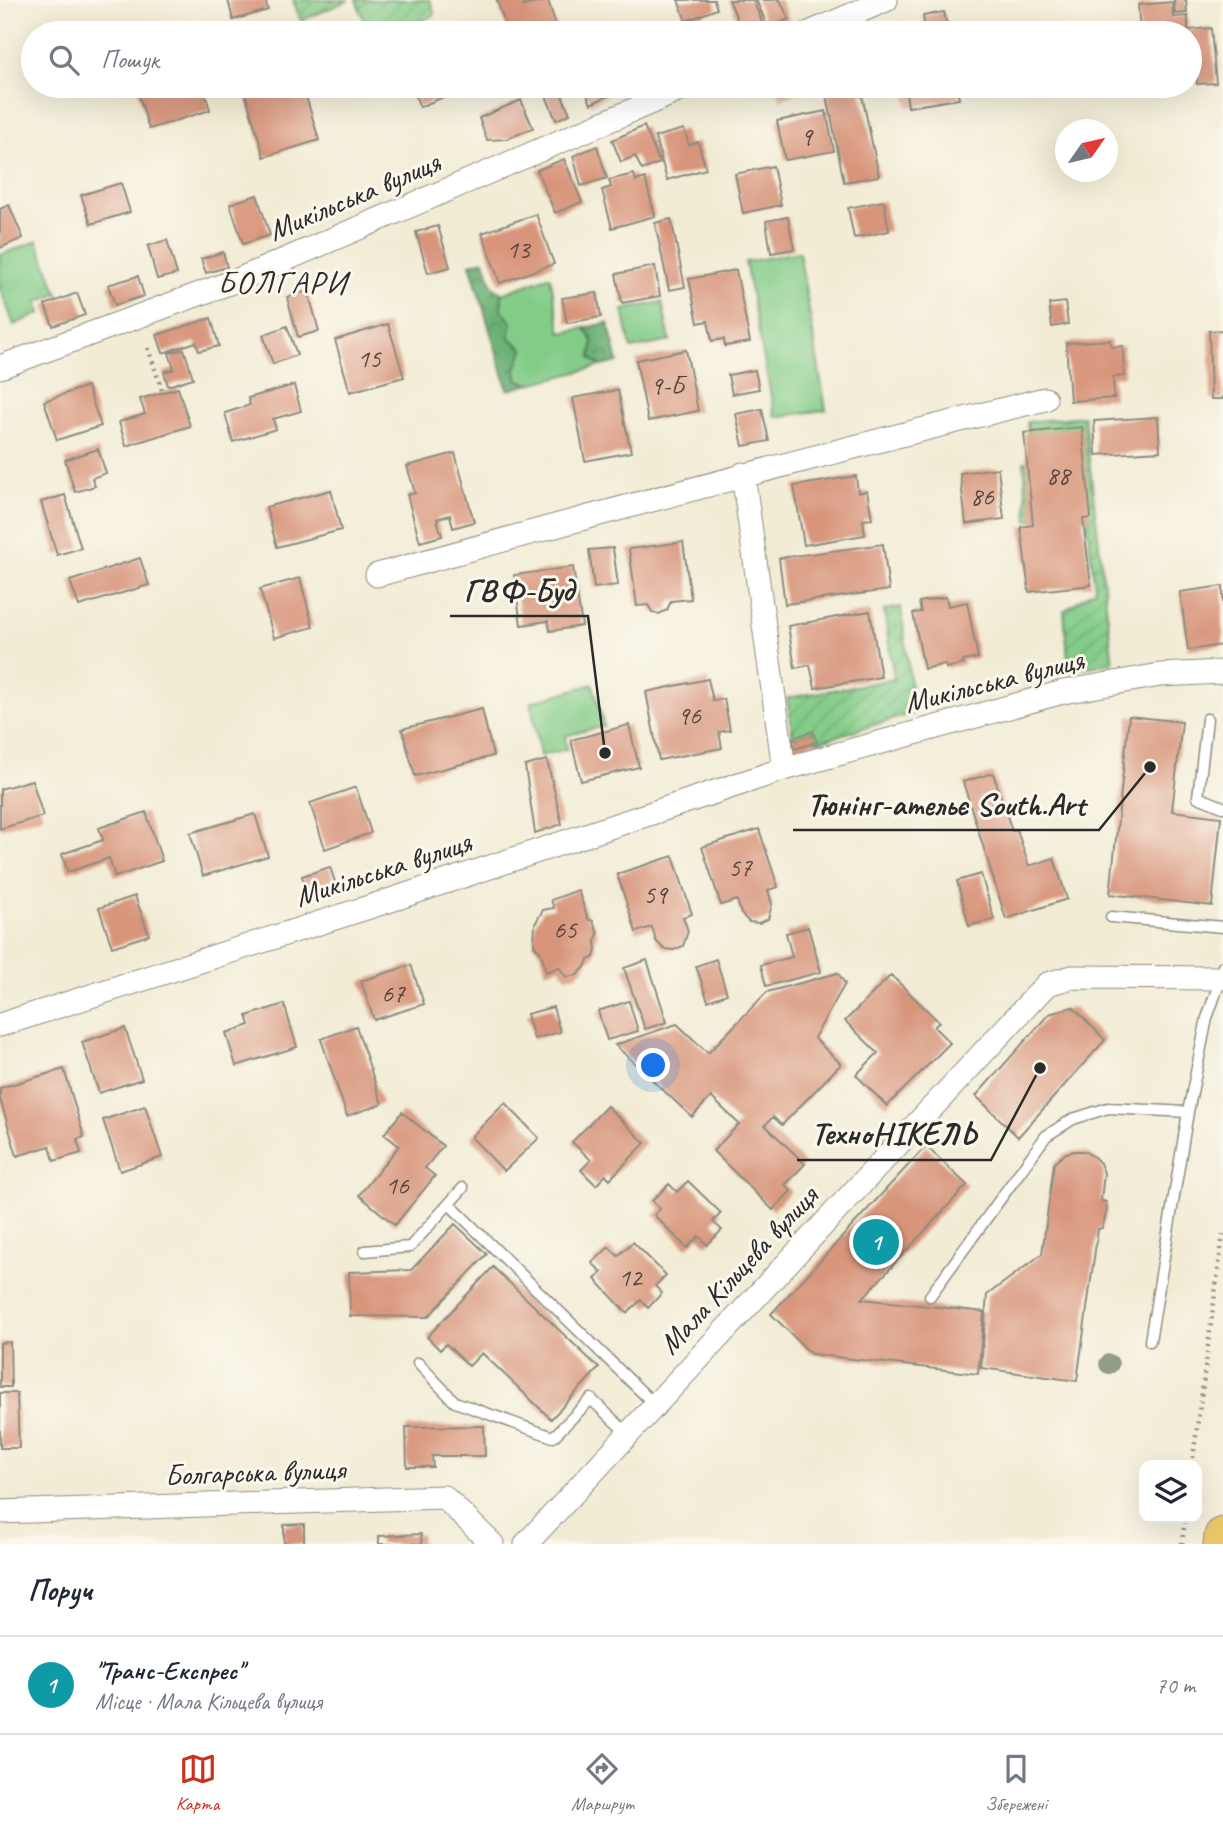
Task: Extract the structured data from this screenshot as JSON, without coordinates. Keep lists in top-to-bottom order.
{
  "streets": {
    "street": ["Микільська вулиця", "Мала Кільцева вулиця", "Болгарська вулиця"]
  },
  "districts": ["БОЛГАРИ"],
  "places": ["ГВФ-Буд", "Тюнінг-ательє South.Art", "ТехноНІКЕЛЬ"],
  "house_numbers": [
    "9",
    "13",
    "15",
    "9-Б",
    "88",
    "86",
    "96",
    "57",
    "59",
    "65",
    "67",
    "16",
    "12"
  ],
  "north": "top right",
  "page": {
    "search": "Пошук",
    "pins": "1",
    "heading": "Поруч",
    "list": [
      {
        "mark": "1",
        "name": "\"Транс-Експрес\"",
        "note": "Місце · Мала Кільцева вулиця",
        "value": "70 m"
      }
    ],
    "nav": ["Карта", "Маршрут", "Збережені"]
  }
}
